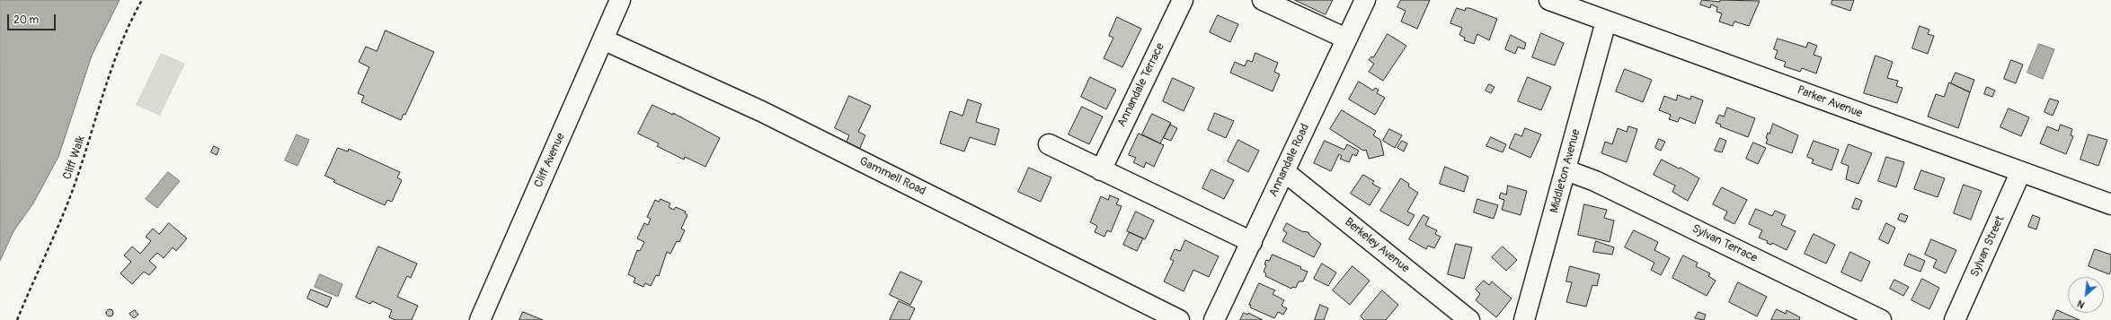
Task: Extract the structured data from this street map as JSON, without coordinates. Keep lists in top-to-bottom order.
{
  "streets": {
    "street": [
      "Annandale Terrace",
      "Parker Avenue",
      "Cliff Avenue",
      "Annandale Road",
      "Middleton Avenue",
      "Gammell Road",
      "Sylvan Terrace",
      "Berkeley Avenue",
      "Sylvan Street"
    ],
    "path": ["Cliff Walk"]
  },
  "crossings": [
    ["Parker Avenue", "Middleton Avenue"],
    ["Parker Avenue", "Sylvan Street"],
    ["Cliff Avenue", "Gammell Road"],
    ["Annandale Road", "Berkeley Avenue"],
    ["Middleton Avenue", "Sylvan Terrace"]
  ],
  "scale_bar": "20 m",
  "north": "bottom left"
}
